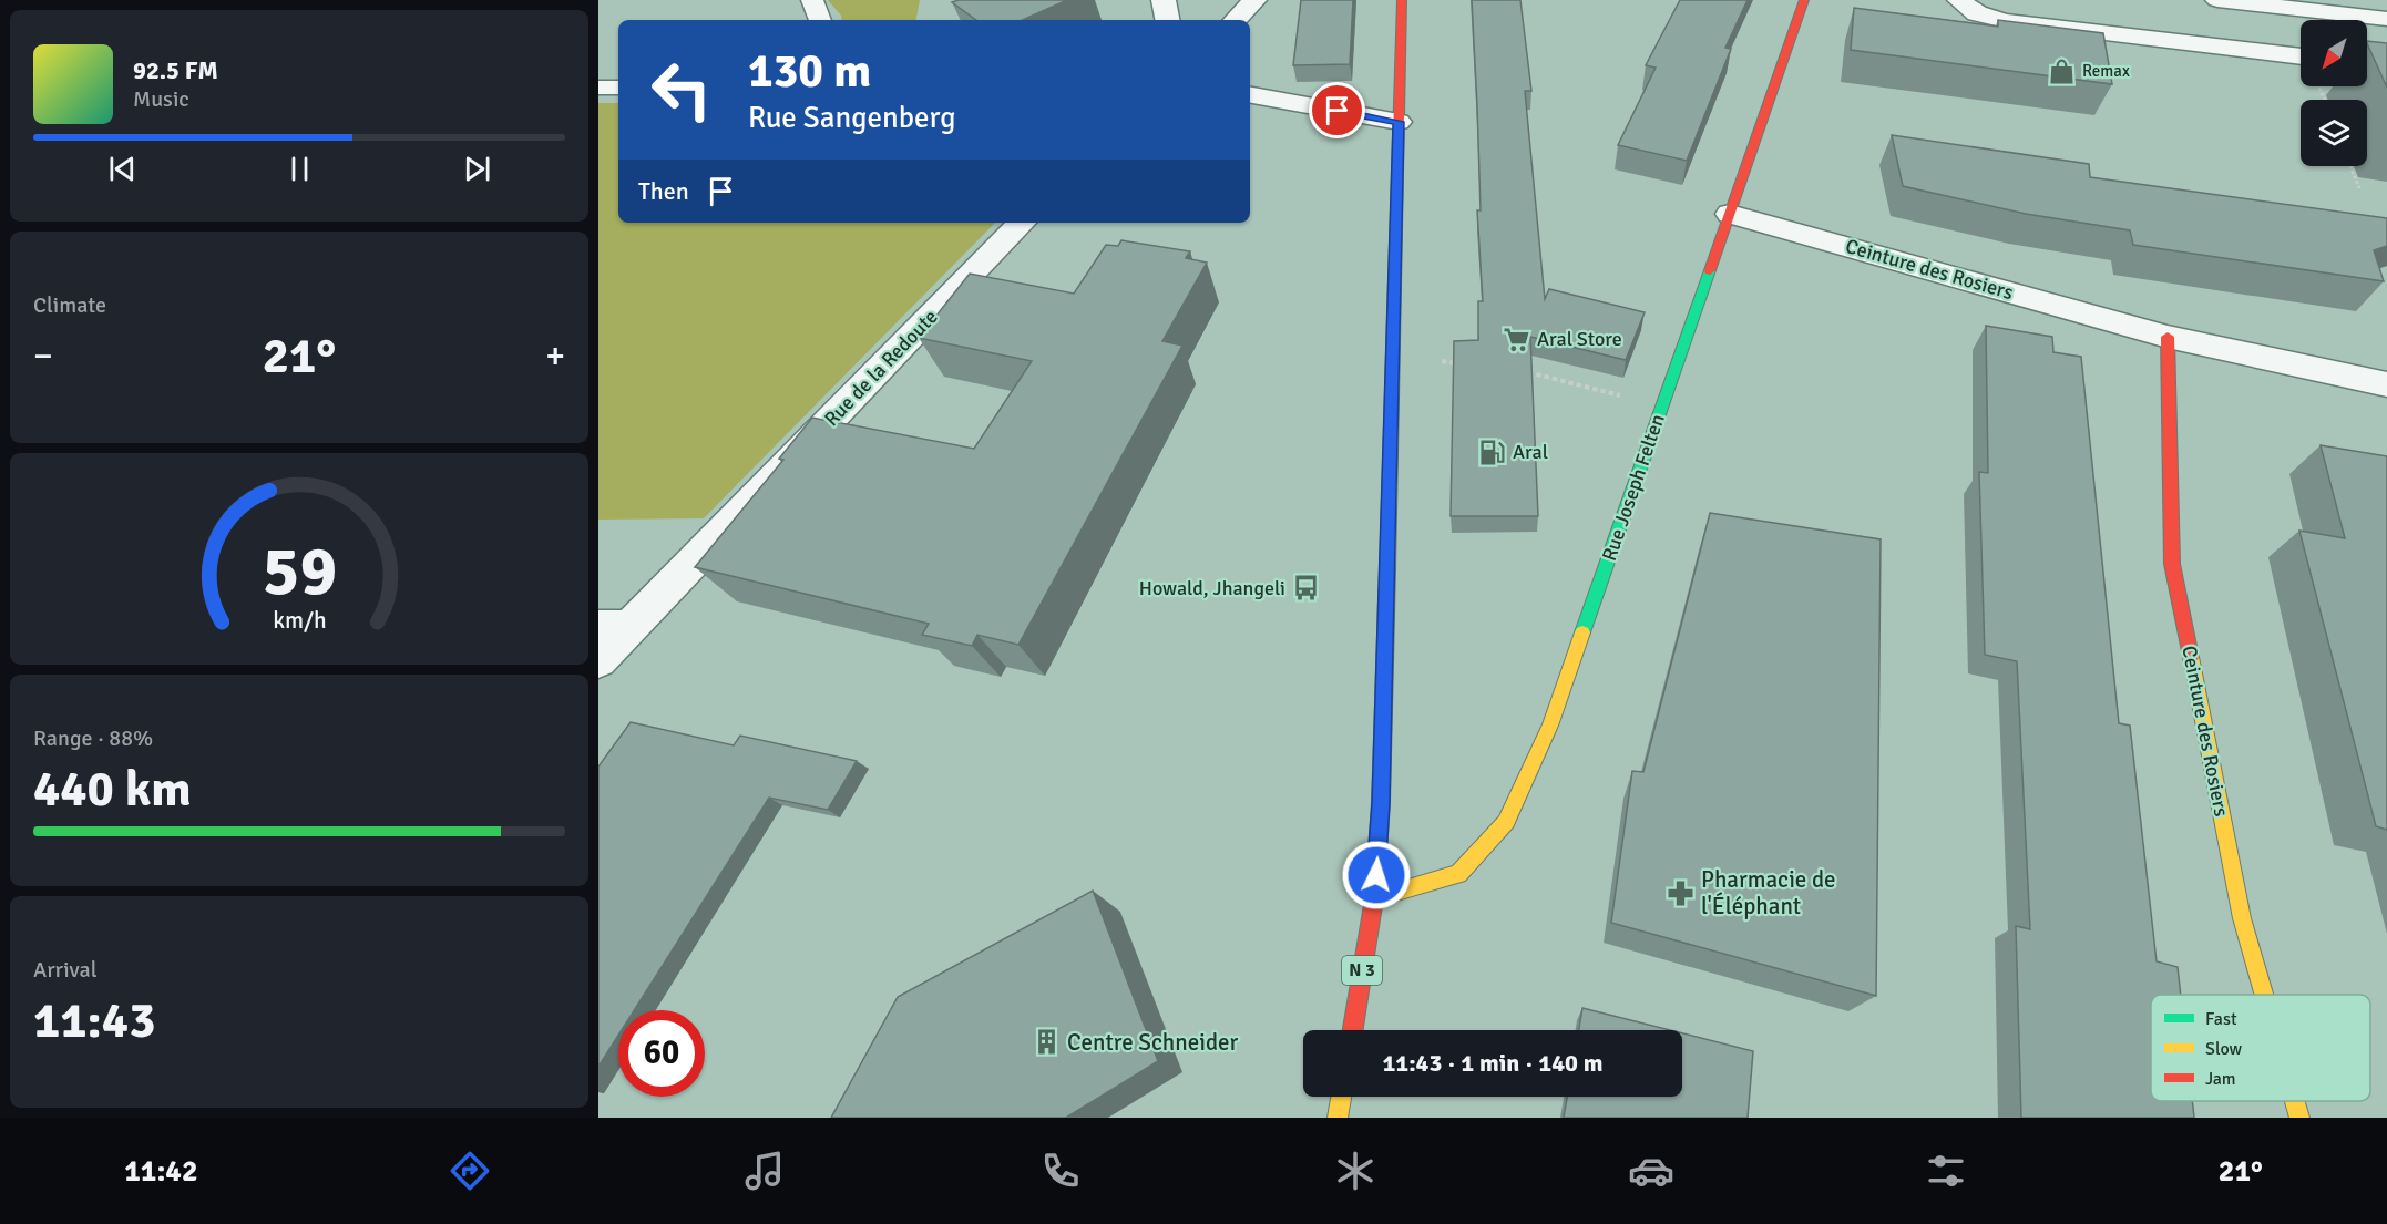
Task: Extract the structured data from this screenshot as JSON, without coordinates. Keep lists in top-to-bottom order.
{
  "streets": {
    "street": [
      "Ceinture des Rosiers",
      "Rue de la Redoute",
      "Rue Joseph Felten",
      "N 3"
    ]
  },
  "crossings": [
    ["Ceinture des Rosiers", "Rue Joseph Felten"],
    ["Rue Joseph Felten", "N 3"]
  ],
  "places": {
    "shop": ["Remax"],
    "supermarket": ["Aral Store"],
    "fuel station": ["Aral"],
    "bus stop": ["Howald, Jhangeli"],
    "pharmacy": ["Pharmacie de l'Éléphant"],
    "building": ["Centre Schneider"]
  },
  "legend": ["Fast", "Slow", "Jam"],
  "north": "bottom left",
  "page": {
    "turn": ["130 m", "Rue Sangenberg"],
    "song": ["92.5 FM", "Music"],
    "then": "Then",
    "tile": [
      "Climate",
      ["Range · 88%", "440 km"],
      ["Arrival", "11:43"]
    ],
    "heat": ["−", "21°", "+"],
    "limit": "60",
    "trip": "11:43 · 1 min · 140 m",
    "tabs": ["11:42", "21°"],
    "gauge": ["59", "km/h"]
  }
}
